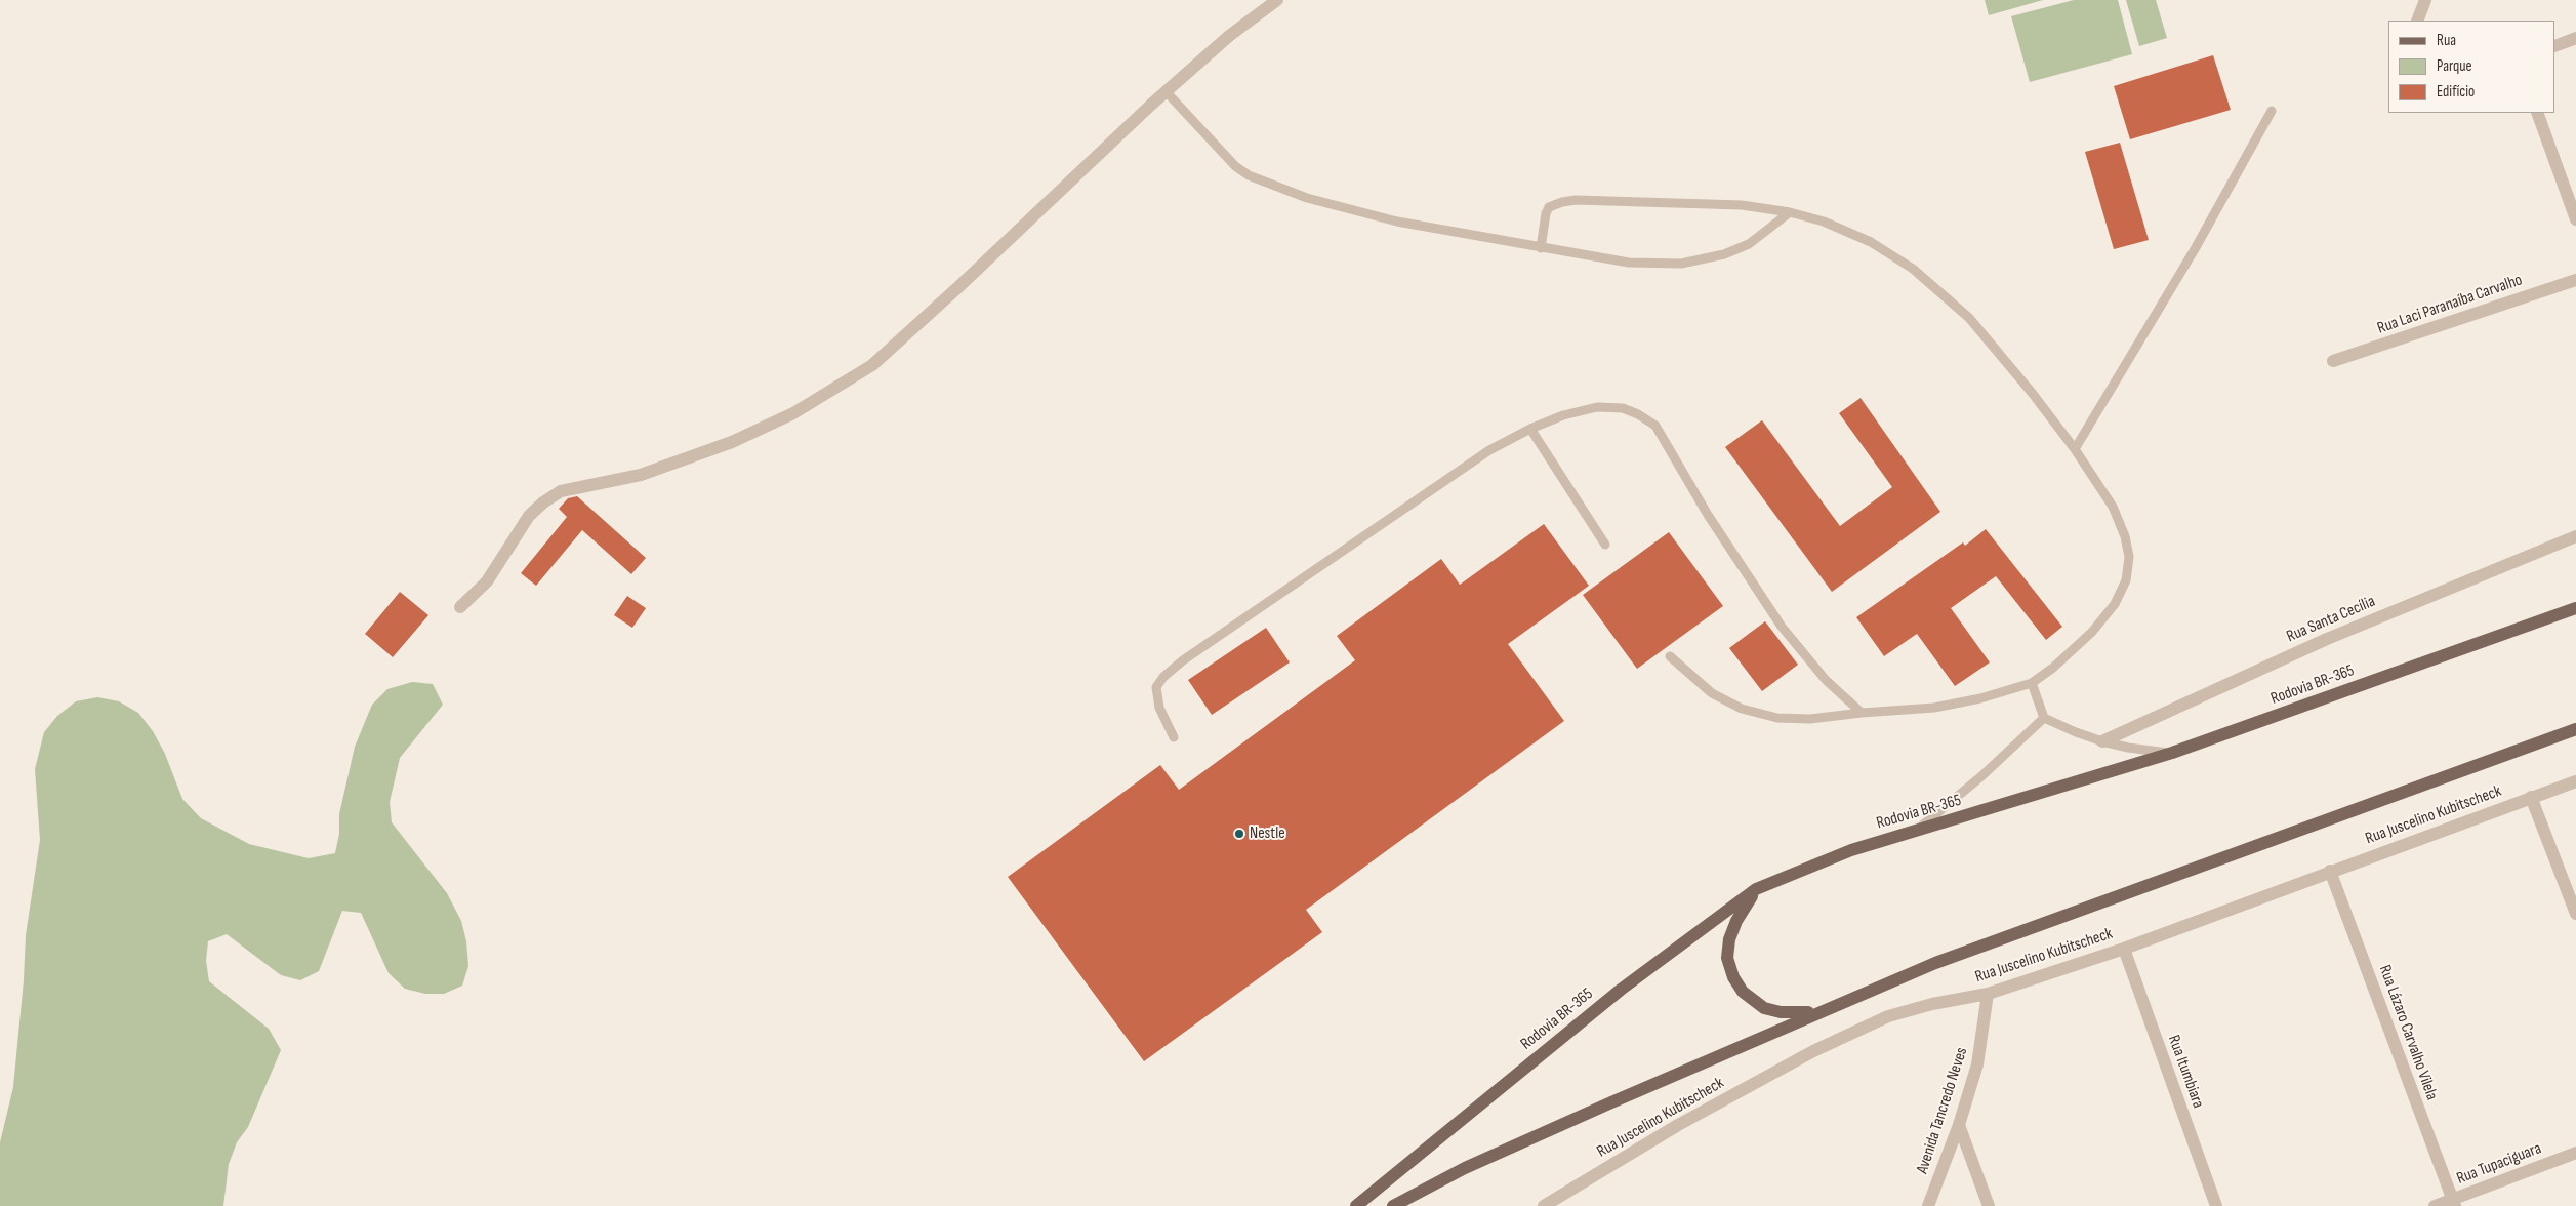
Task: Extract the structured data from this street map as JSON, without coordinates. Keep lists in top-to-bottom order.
{
  "streets": {
    "main road": ["Rodovia BR-365"],
    "street": [
      "Rua Laci Paranaíba Carvalho",
      "Rua Santa Cecília",
      "Rua Juscelino Kubitscheck",
      "Rua Lázaro Carvalho Vilela",
      "Rua Itumbiara",
      "Avenida Tancredo Neves",
      "Rua Tupaciguara"
    ]
  },
  "crossings": [
    ["Rua Juscelino Kubitscheck", "Rua Lázaro Carvalho Vilela"],
    ["Rua Juscelino Kubitscheck", "Rua Itumbiara"],
    ["Rua Juscelino Kubitscheck", "Avenida Tancredo Neves"],
    ["Rua Lázaro Carvalho Vilela", "Rua Tupaciguara"]
  ],
  "places": ["Nestle"],
  "legend": ["Rua", "Parque", "Edifício"]
}
